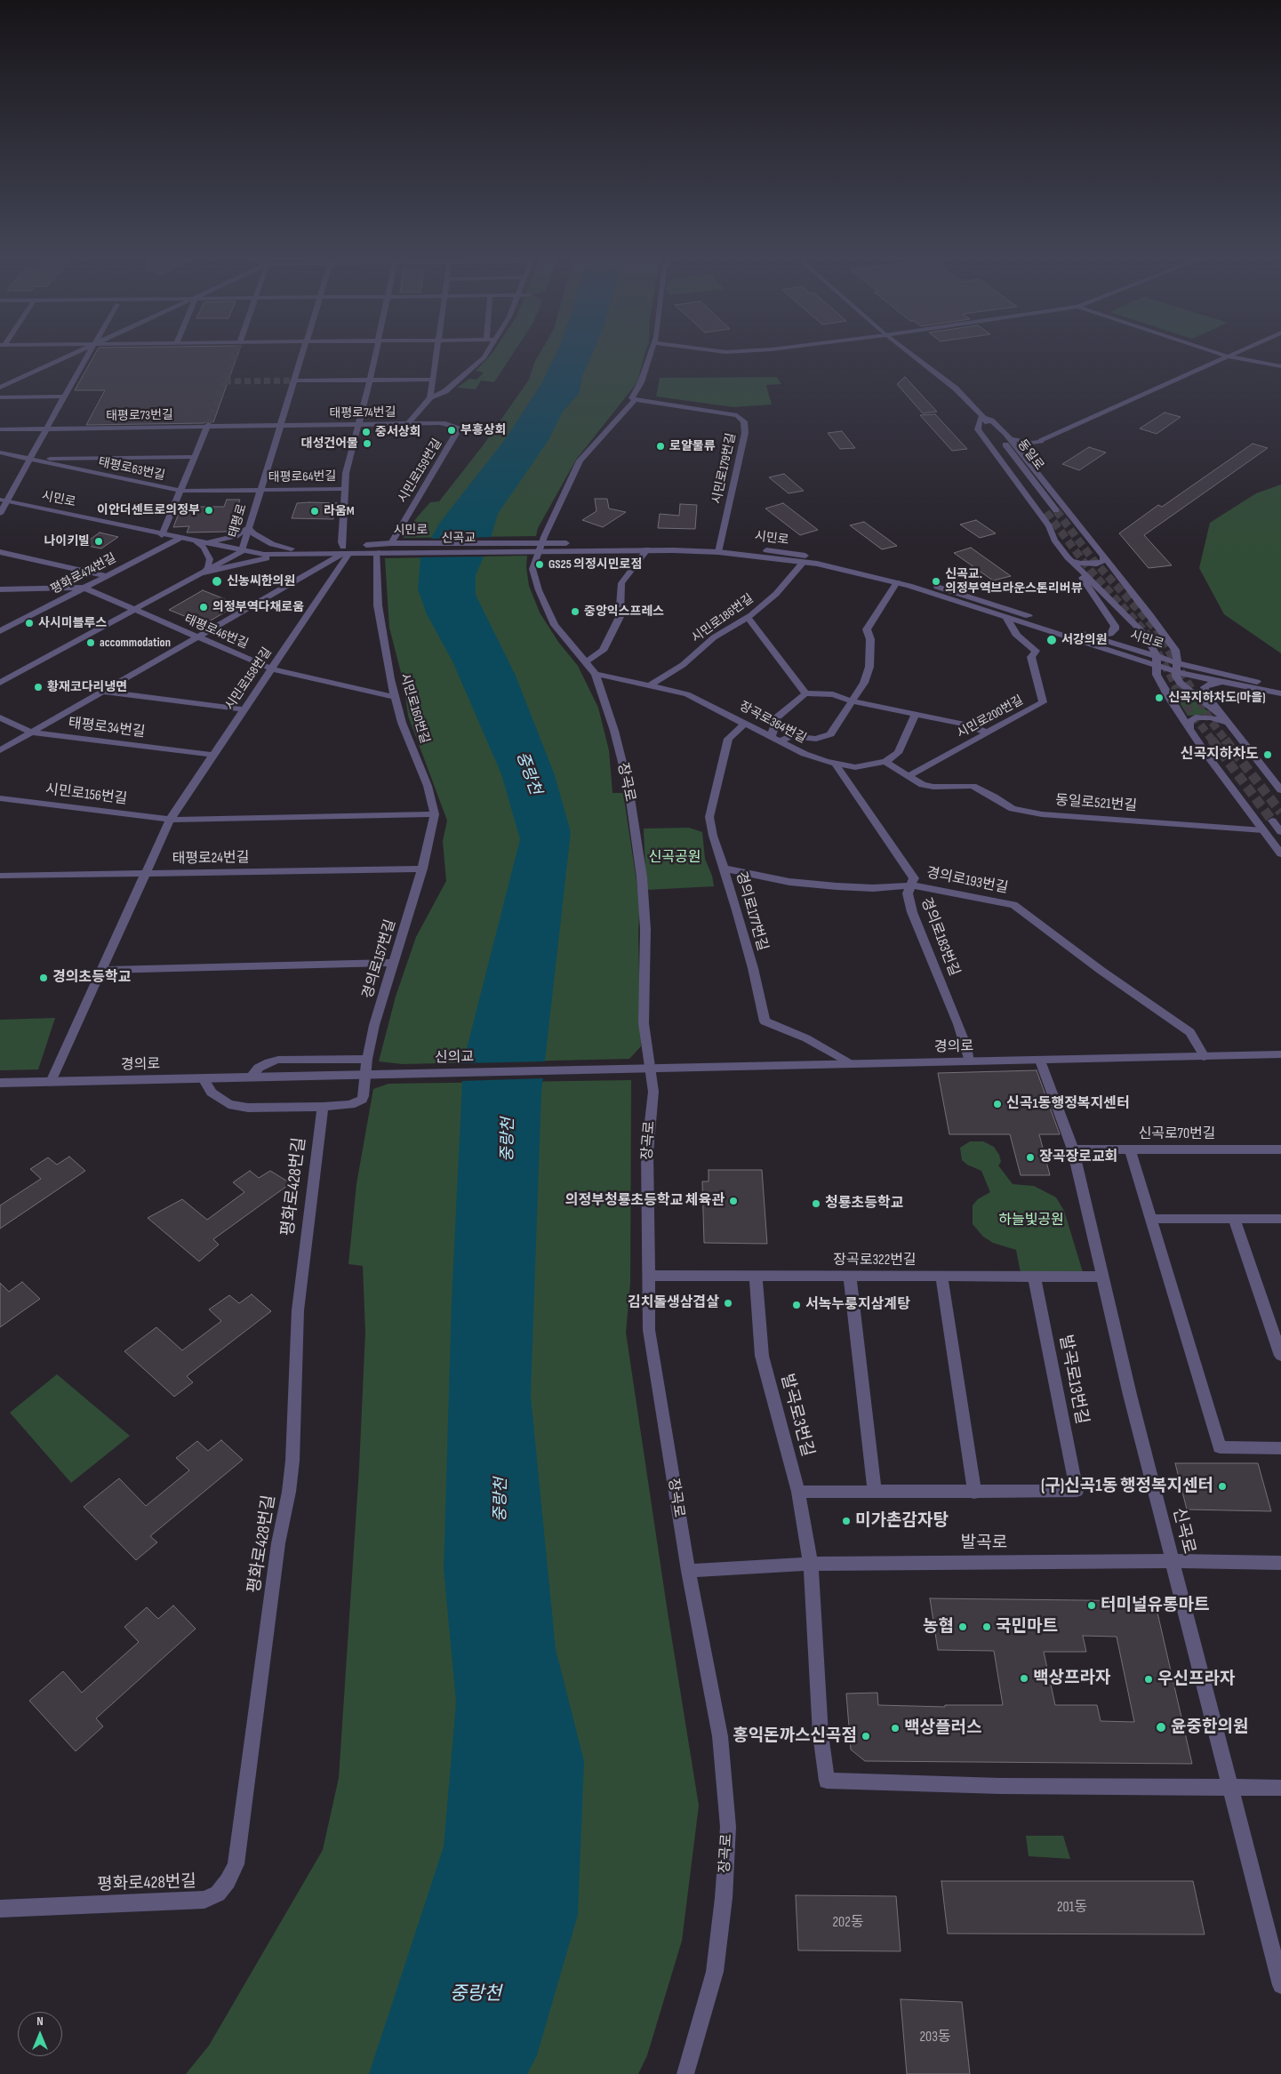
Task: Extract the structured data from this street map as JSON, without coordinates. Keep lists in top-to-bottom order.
{
  "streets": {
    "street": [
      "태평로74번길",
      "태평로73번길",
      "동일로",
      "시민로179번길",
      "태평로63번길",
      "시민로159번길",
      "태평로64번길",
      "시민로",
      "태평로",
      "신곡교",
      "평화로474번길",
      "시민로186번길",
      "태평로46번길",
      "시민로158번길",
      "시민로160번길",
      "시민로200번길",
      "장곡로364번길",
      "태평로34번길",
      "장곡로",
      "시민로156번길",
      "동일로521번길",
      "태평로24번길",
      "경의로193번길",
      "경의로177번길",
      "경의로183번길",
      "경의로157번길",
      "경의로",
      "신의교",
      "신곡로70번길",
      "평화로428번길",
      "장곡로322번길",
      "발곡로13번길",
      "발곡로3번길",
      "신곡로",
      "발곡로"
    ]
  },
  "crossings": [
    ["태평로74번길", "태평로73번길"],
    ["태평로74번길", "시민로159번길"],
    ["태평로74번길", "태평로"],
    ["태평로73번길", "태평로"],
    ["시민로179번길", "시민로"],
    ["시민로179번길", "장곡로"],
    ["태평로63번길", "태평로64번길"],
    ["태평로63번길", "태평로"],
    ["시민로159번길", "시민로"],
    ["태평로64번길", "태평로"],
    ["시민로", "태평로"],
    ["시민로", "신곡교"],
    ["시민로", "평화로474번길"],
    ["시민로", "시민로186번길"],
    ["시민로", "시민로158번길"],
    ["시민로", "시민로160번길"],
    ["시민로", "시민로200번길"],
    ["시민로", "장곡로"],
    ["태평로", "태평로46번길"],
    ["신곡교", "시민로160번길"],
    ["신곡교", "장곡로"],
    ["평화로474번길", "태평로46번길"],
    ["시민로186번길", "장곡로364번길"],
    ["태평로46번길", "시민로158번길"],
    ["태평로46번길", "시민로160번길"],
    ["시민로158번길", "태평로34번길"],
    ["시민로158번길", "시민로156번길"],
    ["시민로158번길", "태평로24번길"],
    ["시민로158번길", "경의로"],
    ["시민로160번길", "태평로24번길"],
    ["시민로160번길", "경의로157번길"],
    ["시민로200번길", "동일로521번길"],
    ["장곡로364번길", "장곡로"],
    ["장곡로364번길", "경의로177번길"],
    ["장곡로364번길", "경의로183번길"],
    ["장곡로", "경의로"],
    ["장곡로", "장곡로322번길"],
    ["장곡로", "발곡로"],
    ["태평로24번길", "경의로157번길"],
    ["경의로193번길", "경의로177번길"],
    ["경의로193번길", "경의로183번길"],
    ["경의로193번길", "경의로"],
    ["경의로177번길", "경의로"],
    ["경의로183번길", "경의로"],
    ["경의로157번길", "평화로428번길"],
    ["경의로", "신의교"],
    ["경의로", "신곡로"],
    ["신곡로70번길", "신곡로"],
    ["장곡로322번길", "발곡로13번길"],
    ["장곡로322번길", "발곡로3번길"],
    ["장곡로322번길", "신곡로"],
    ["발곡로3번길", "신곡로"],
    ["발곡로3번길", "발곡로"],
    ["신곡로", "발곡로"]
  ],
  "water": ["중랑천"],
  "parks": ["신곡공원", "하늘빛공원"],
  "places": [
    "부흥상회",
    "중서상회",
    "대성건어물",
    "로얄물류",
    "이안더센트로의정부",
    "라움M",
    "나이키빌",
    "GS25 의정시민로점",
    "신농씨한의원",
    "신곡교. 의정부역브라운스톤리버뷰",
    "의정부역다채로움",
    "중앙익스프레스",
    "사시미블루스",
    "서강의원",
    "accommodation",
    "황재코다리냉면",
    "신곡지하차도(마을)",
    "신곡지하차도",
    "경의초등학교",
    "신곡1동행정복지센터",
    "장곡장로교회",
    "의정부청룡초등학교 체육관",
    "청룡초등학교",
    "김치돌생삼겹살",
    "서녹누룽지삼계탕",
    "(구)신곡1동 행정복지센터",
    "미가촌감자탕",
    "터미널유통마트",
    "농협",
    "국민마트",
    "백상프라자",
    "우신프라자",
    "윤중한의원",
    "백상플러스",
    "홍익돈까스신곡점"
  ],
  "house_numbers": ["201동", "202동", "203동"],
  "north": "top"
}
